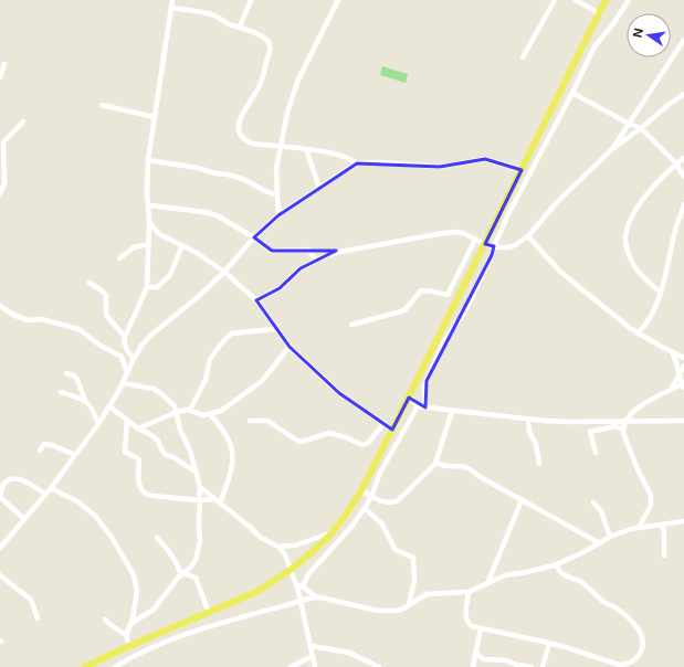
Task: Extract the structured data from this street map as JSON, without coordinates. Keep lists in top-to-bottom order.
{
  "north": "left"
}
